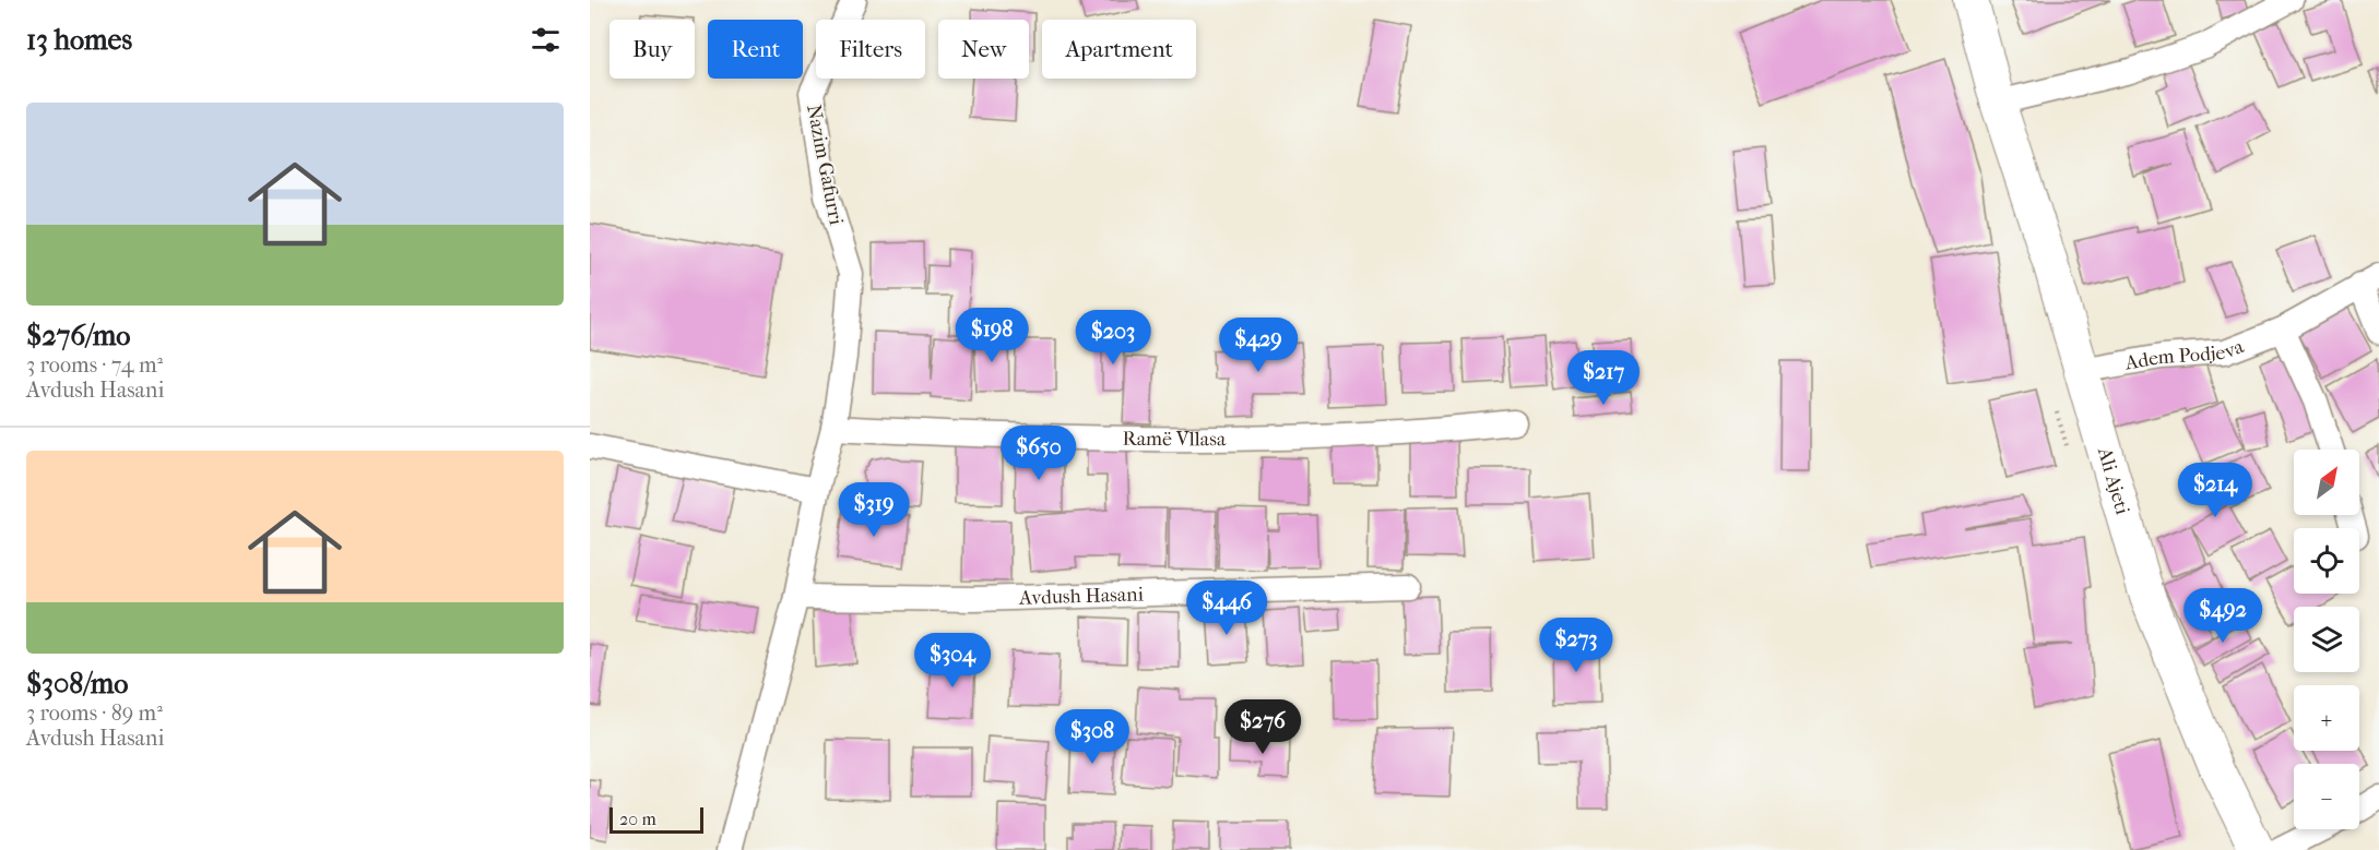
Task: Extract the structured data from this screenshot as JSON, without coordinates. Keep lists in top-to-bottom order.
{
  "streets": {
    "main road": ["Ali Ajeti"],
    "street": [
      "Nazim Gafurri",
      "Adem Podjeva",
      "Ramë Vllasa",
      "Avdush Hasani"
    ]
  },
  "crossings": [
    ["Nazim Gafurri", "Ramë Vllasa"],
    ["Nazim Gafurri", "Avdush Hasani"],
    ["Adem Podjeva", "Ali Ajeti"]
  ],
  "scale_bar": "20 m",
  "north": "top right",
  "page": {
    "heading": "13 homes",
    "chip": [
      "Buy",
      "Rent",
      "Filters",
      "New",
      "Apartment"
    ],
    "list": [
      {
        "name": "$276/mo",
        "note": "3 rooms · 74 m² · Avdush Hasani"
      },
      {
        "name": "$308/mo",
        "note": "3 rooms · 89 m² · Avdush Hasani"
      }
    ],
    "price": [
      "$198",
      "$203",
      "$429",
      "$217",
      "$650",
      "$214",
      "$319",
      "$446",
      "$492",
      "$273",
      "$304",
      "$276",
      "$308"
    ],
    "map_buttons": ["+", "−"],
    "scale": "20 m"
  }
}
